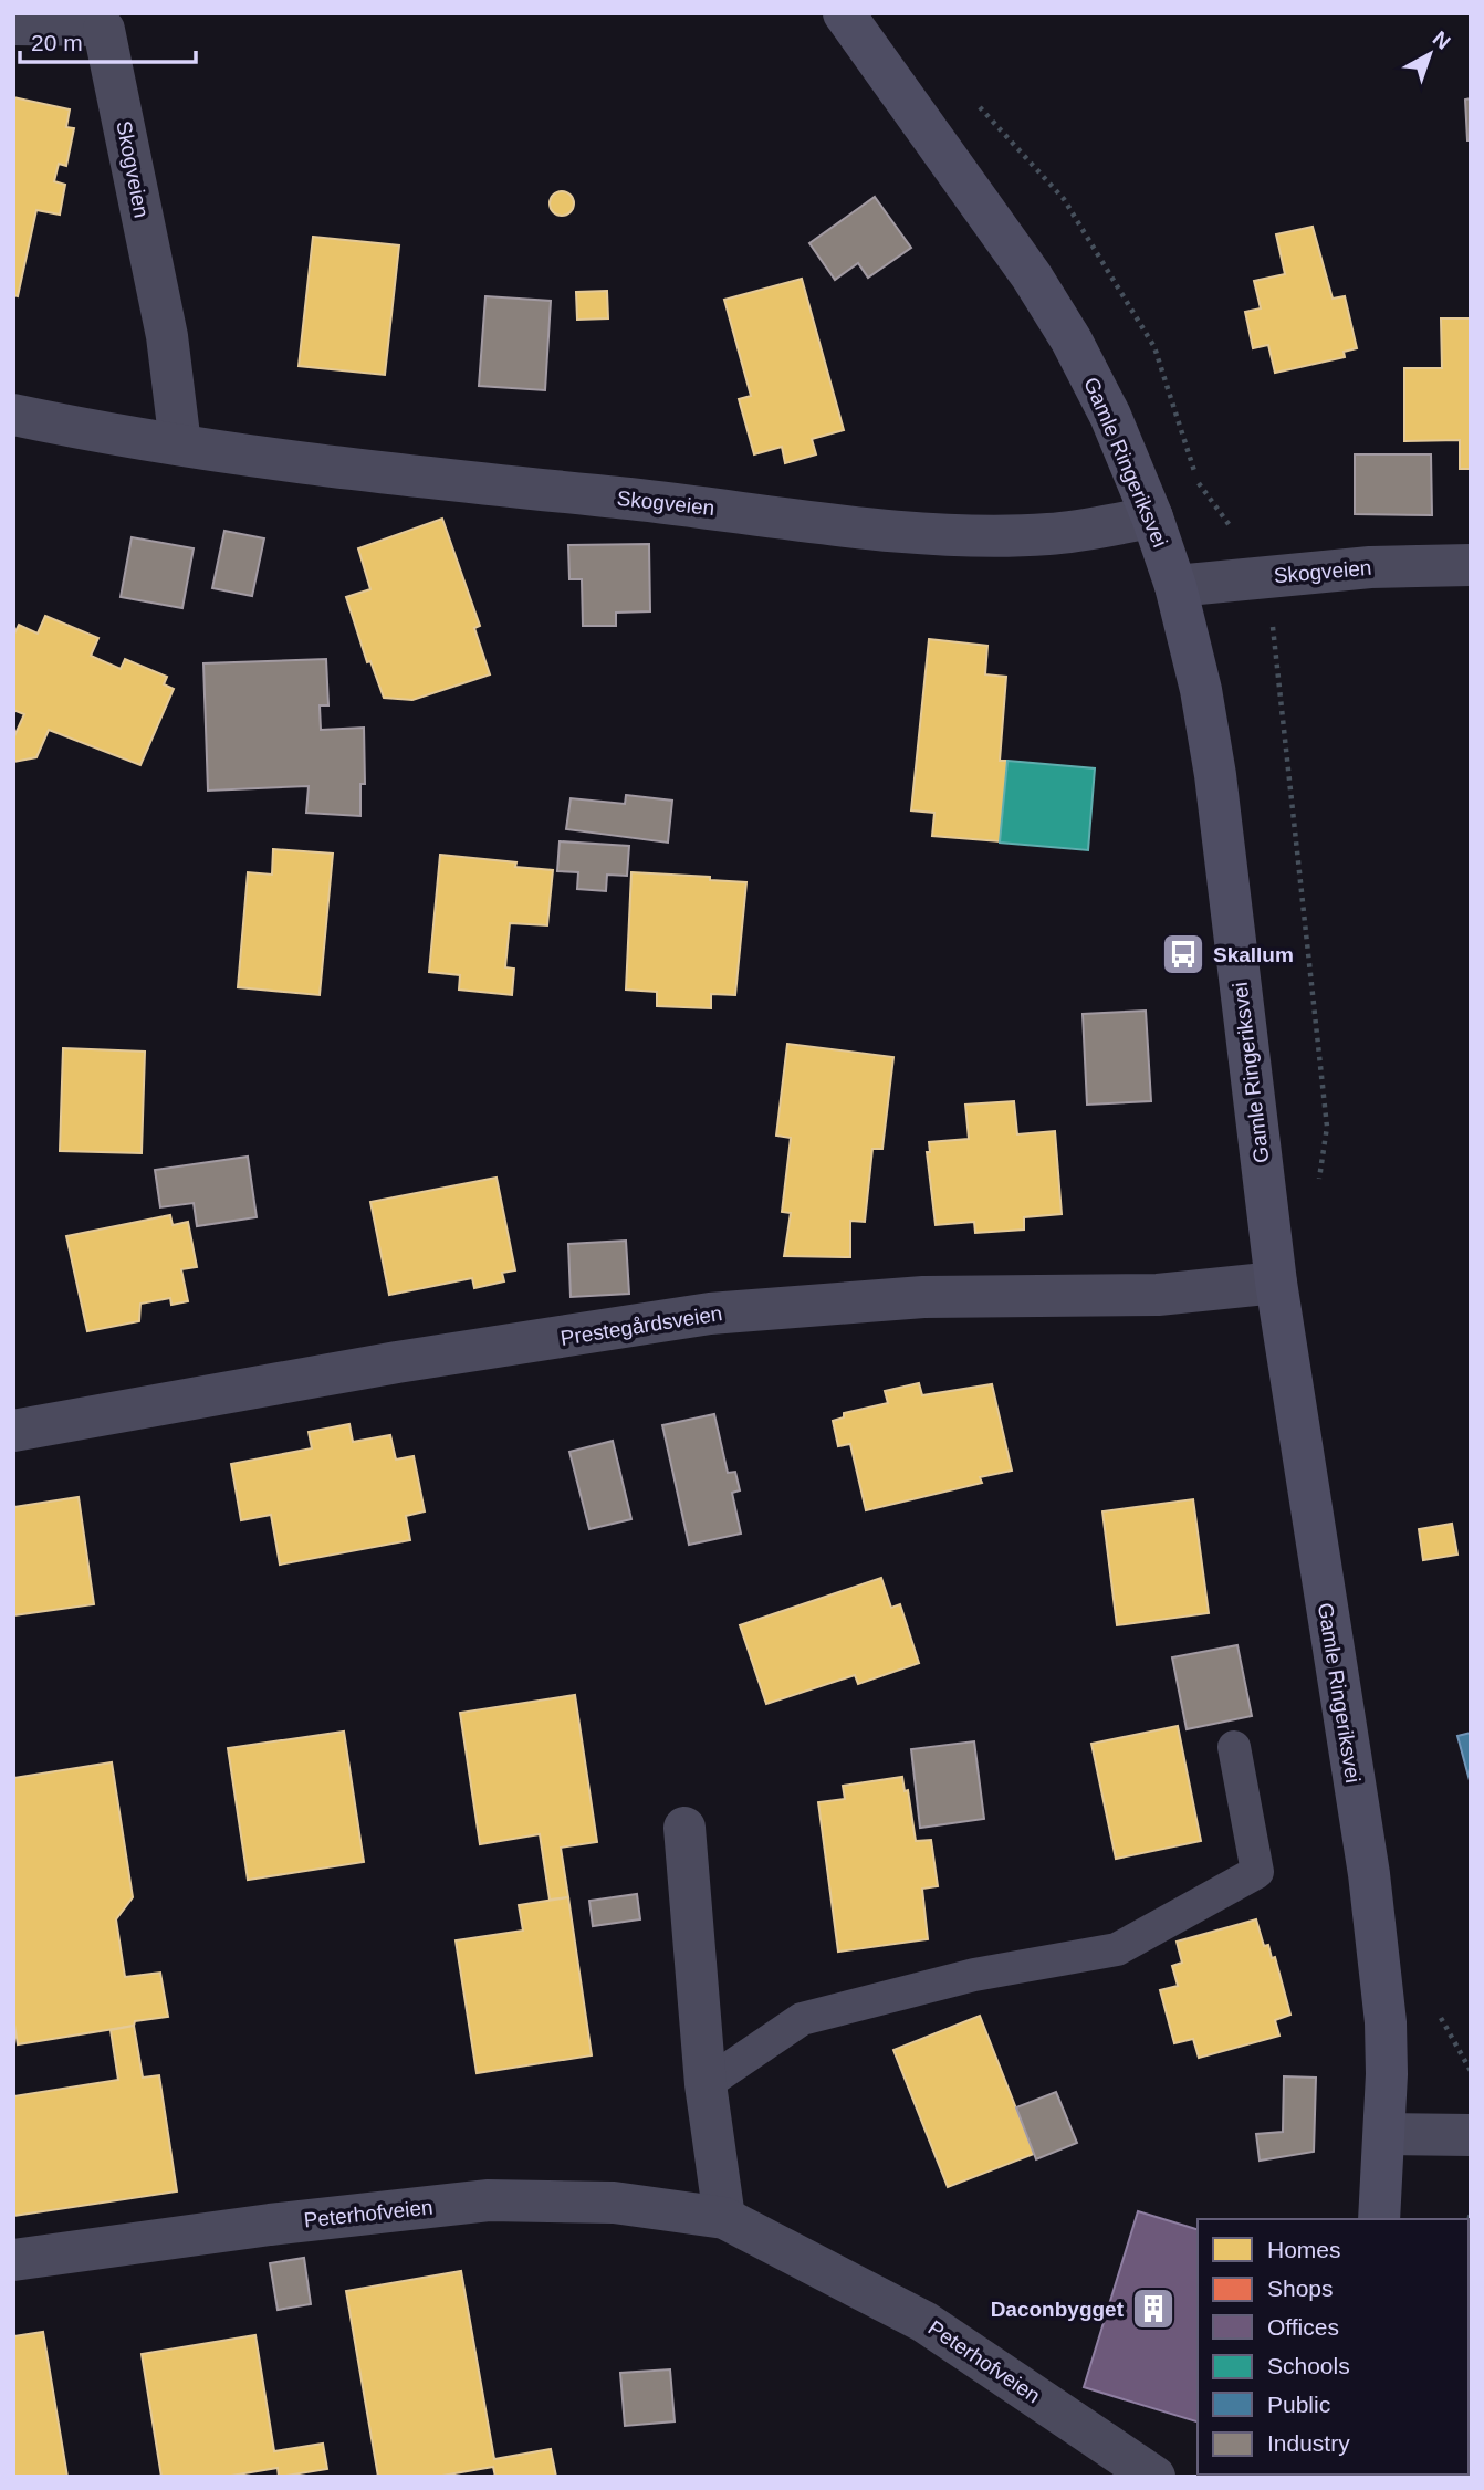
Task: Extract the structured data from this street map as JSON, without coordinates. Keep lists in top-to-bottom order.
{
  "streets": {
    "main road": ["Gamle Ringeriksvei"],
    "street": ["Skogveien", "Prestegårdsveien", "Peterhofveien"]
  },
  "crossings": [
    ["Skogveien", "Gamle Ringeriksvei"],
    ["Gamle Ringeriksvei", "Prestegårdsveien"]
  ],
  "places": {
    "bus stop": ["Skallum"],
    "building": ["Daconbygget"]
  },
  "legend": [
    "Homes",
    "Shops",
    "Offices",
    "Schools",
    "Public",
    "Industry"
  ],
  "scale_bar": "20 m",
  "north": "top right"
}
